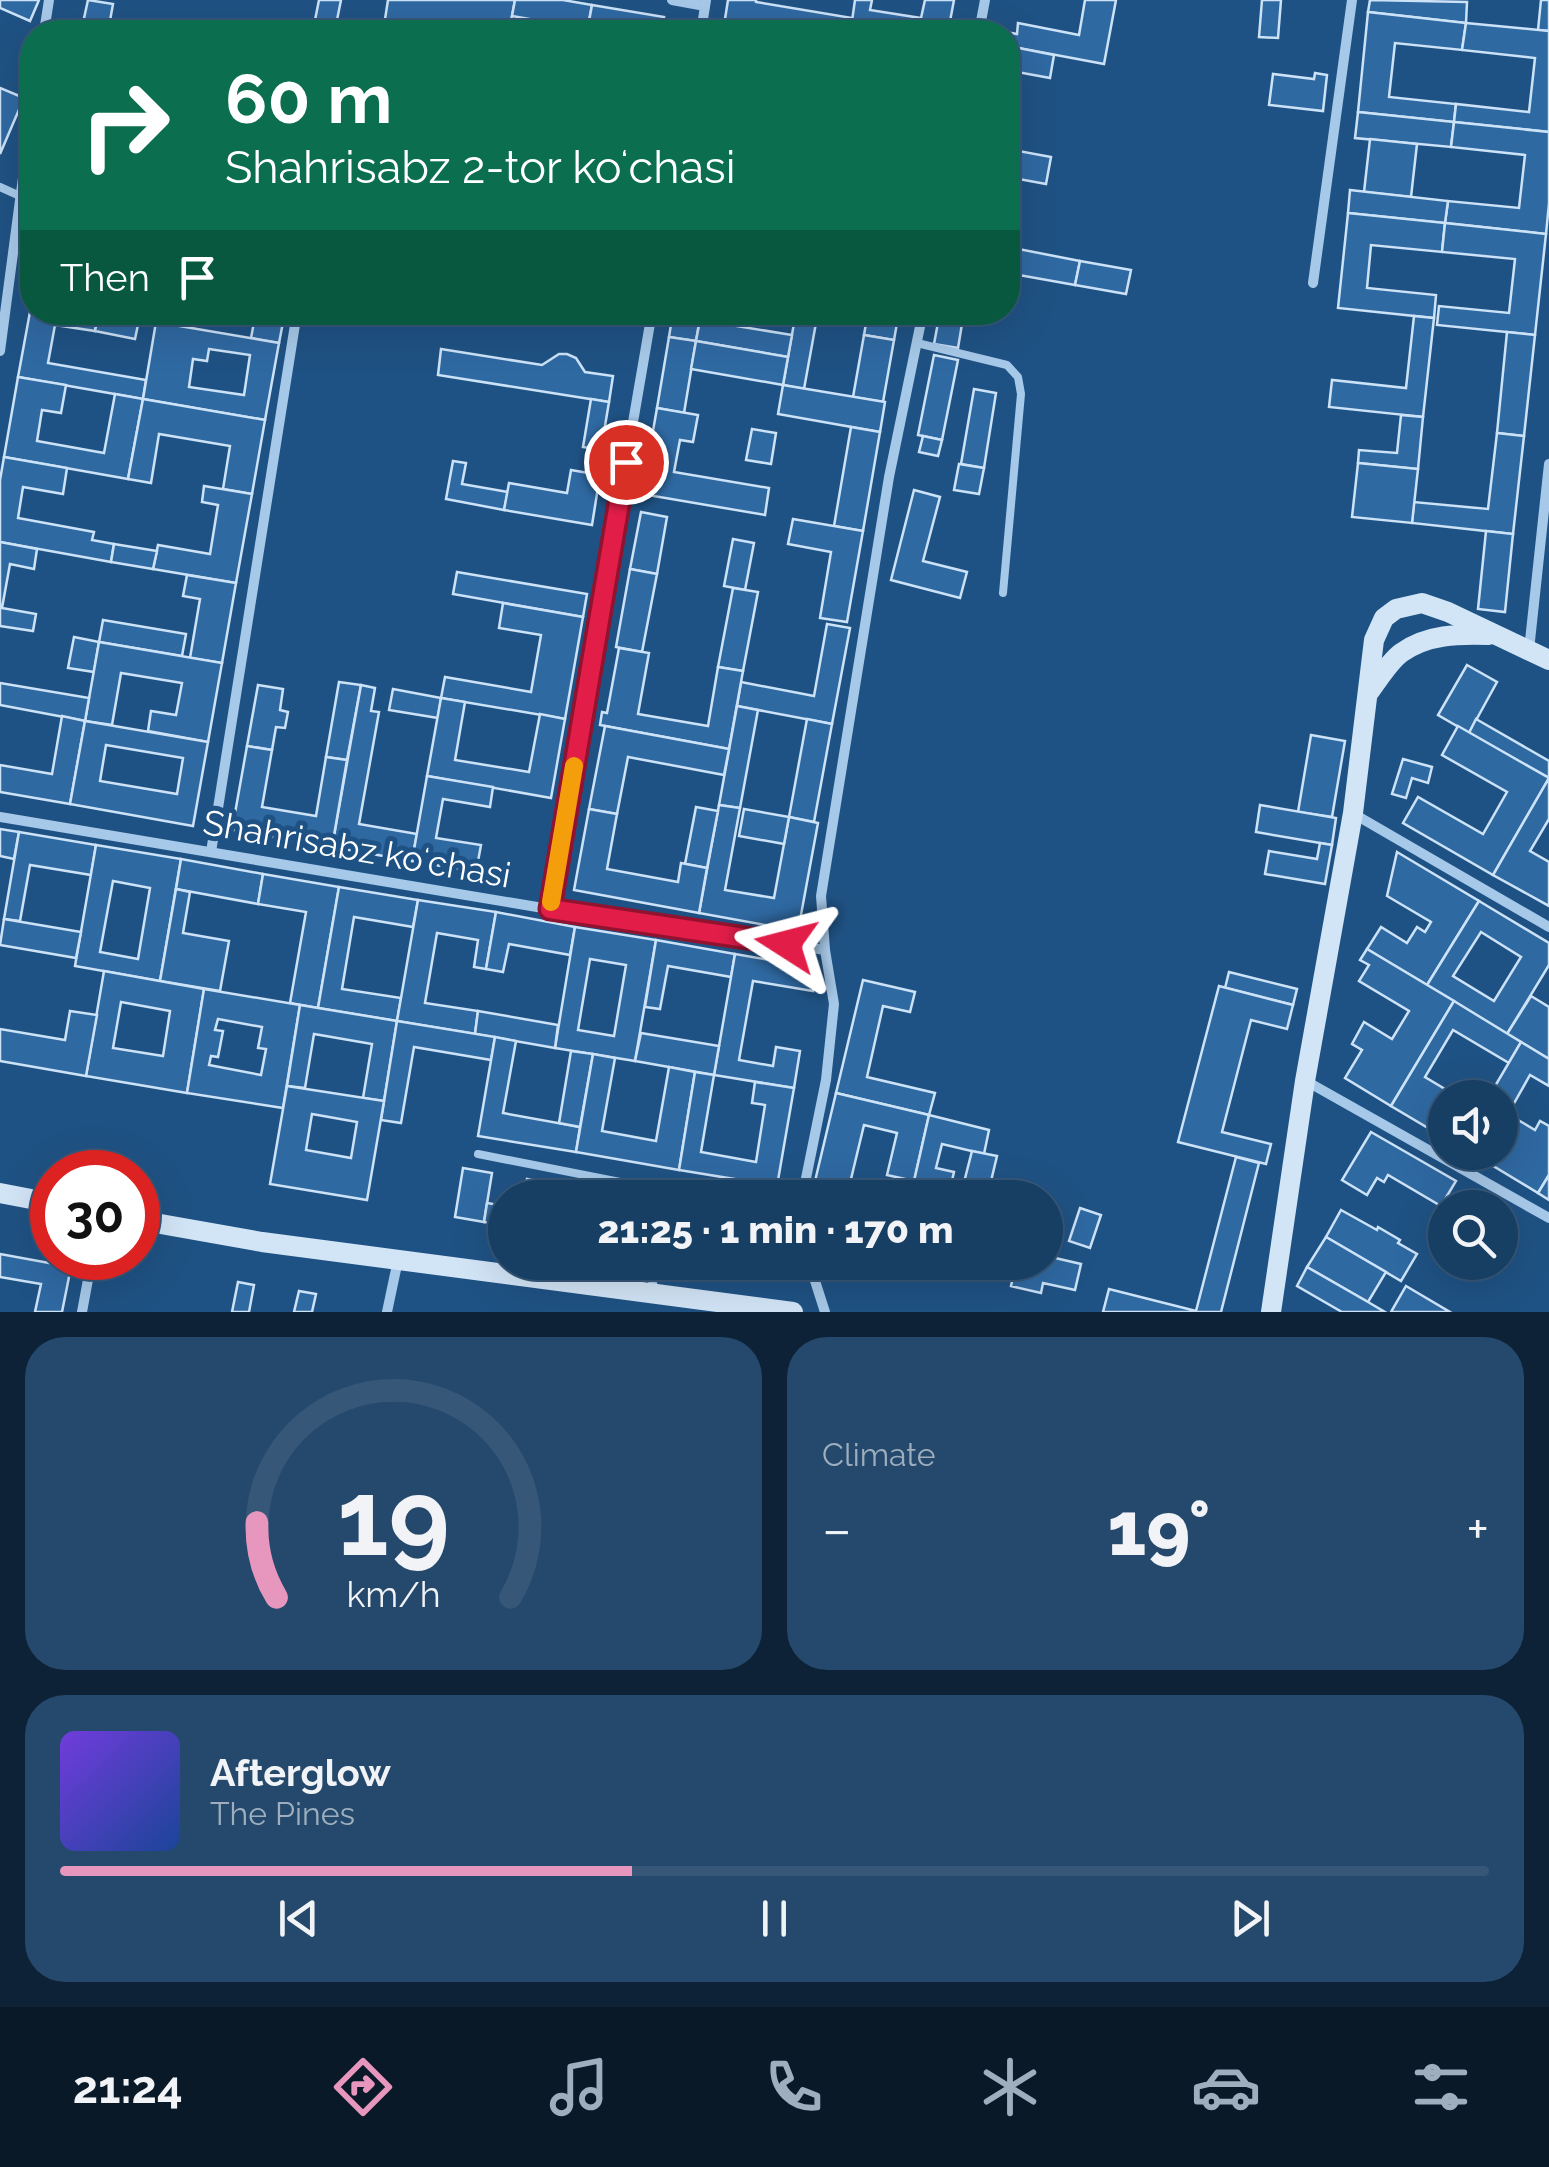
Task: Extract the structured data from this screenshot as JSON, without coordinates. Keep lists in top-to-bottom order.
{
  "streets": {
    "street": ["Shahrisabz koʻchasi"]
  },
  "page": {
    "turn": ["60 m", "Shahrisabz 2-tor koʻchasi"],
    "then": "Then",
    "limit": "30",
    "trip": "21:25 · 1 min · 170 m",
    "tile": "Climate",
    "heat": ["−", "19°", "+"],
    "song": ["Afterglow", "The Pines"],
    "tabs": "21:24",
    "gauge": ["19", "km/h"]
  }
}
